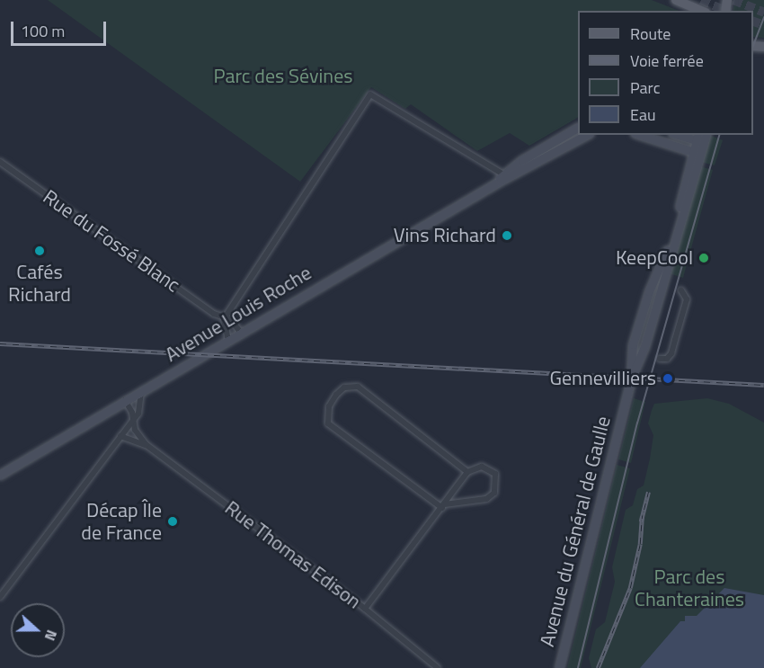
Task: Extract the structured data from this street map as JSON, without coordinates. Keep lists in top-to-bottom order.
{
  "streets": {
    "main road": ["Avenue Louis Roche", "Avenue du Général de Gaulle"],
    "street": ["Rue du Fossé Blanc", "Rue Thomas Edison"]
  },
  "crossings": [
    ["Rue du Fossé Blanc", "Avenue Louis Roche"],
    ["Avenue Louis Roche", "Rue Thomas Edison"]
  ],
  "parks": ["Parc des Sévines", "Parc des Chanteraines"],
  "places": [
    "Vins Richard",
    "Cafés Richard",
    "KeepCool",
    "Gennevilliers",
    "Décap Île de France"
  ],
  "legend": [
    "Route",
    "Voie ferrée",
    "Parc",
    "Eau"
  ],
  "scale_bar": "100 m",
  "north": "right"
}
